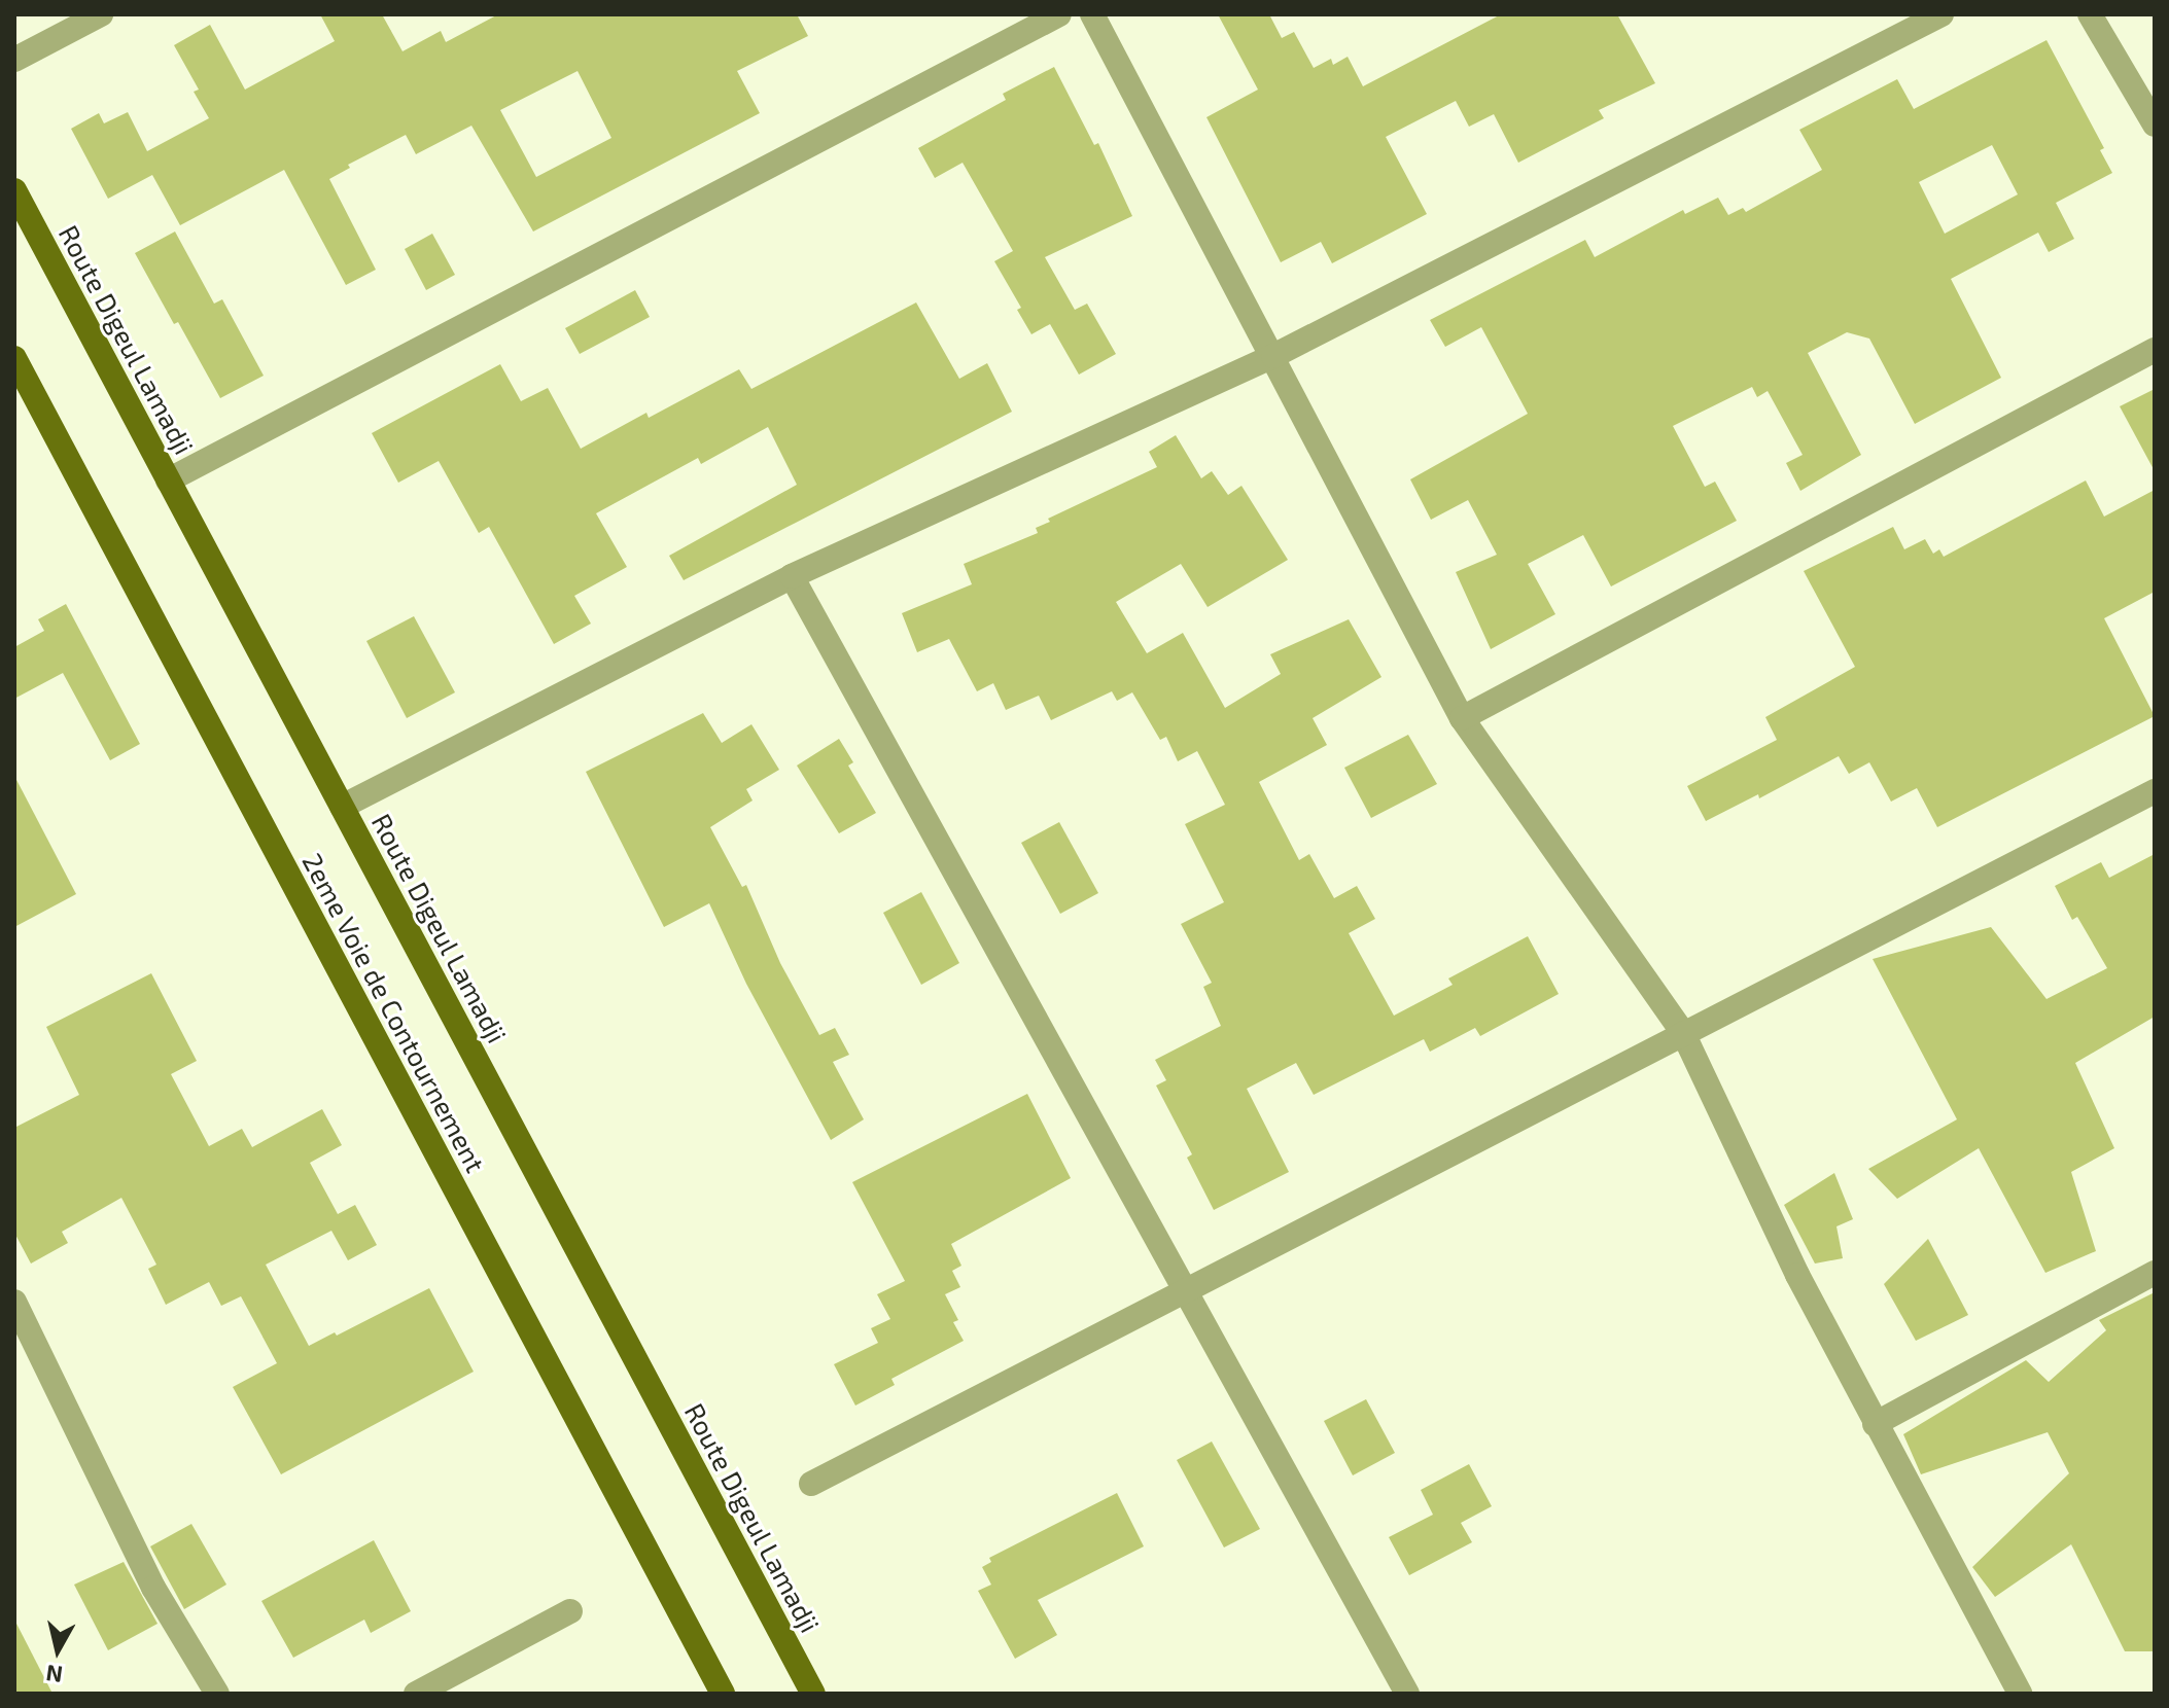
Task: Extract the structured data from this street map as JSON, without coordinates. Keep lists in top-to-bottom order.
{
  "streets": {
    "main road": ["Route Digeul Lamadji", "2eme Voie de Contournement"]
  },
  "north": "bottom"
}
